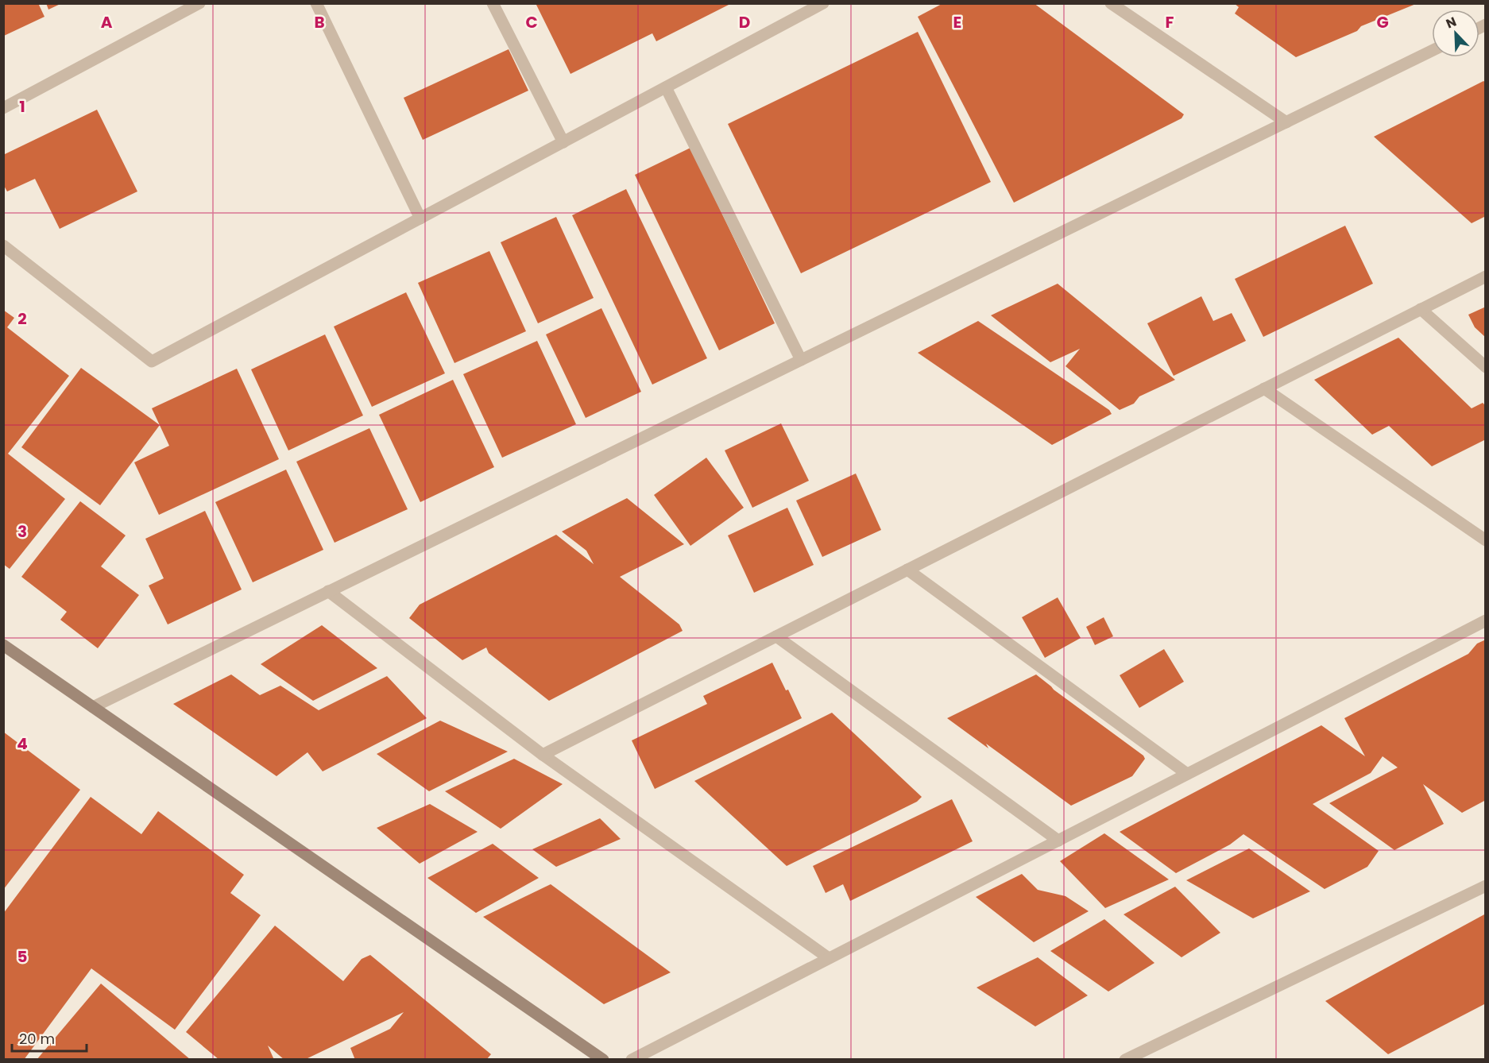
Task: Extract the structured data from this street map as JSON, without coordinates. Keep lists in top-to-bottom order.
{
  "scale_bar": "20 m",
  "north": "top left",
  "grid": {
    "columns": [
      "A",
      "B",
      "C",
      "D",
      "E",
      "F",
      "G"
    ],
    "rows": [
      "1",
      "2",
      "3",
      "4",
      "5"
    ]
  }
}
